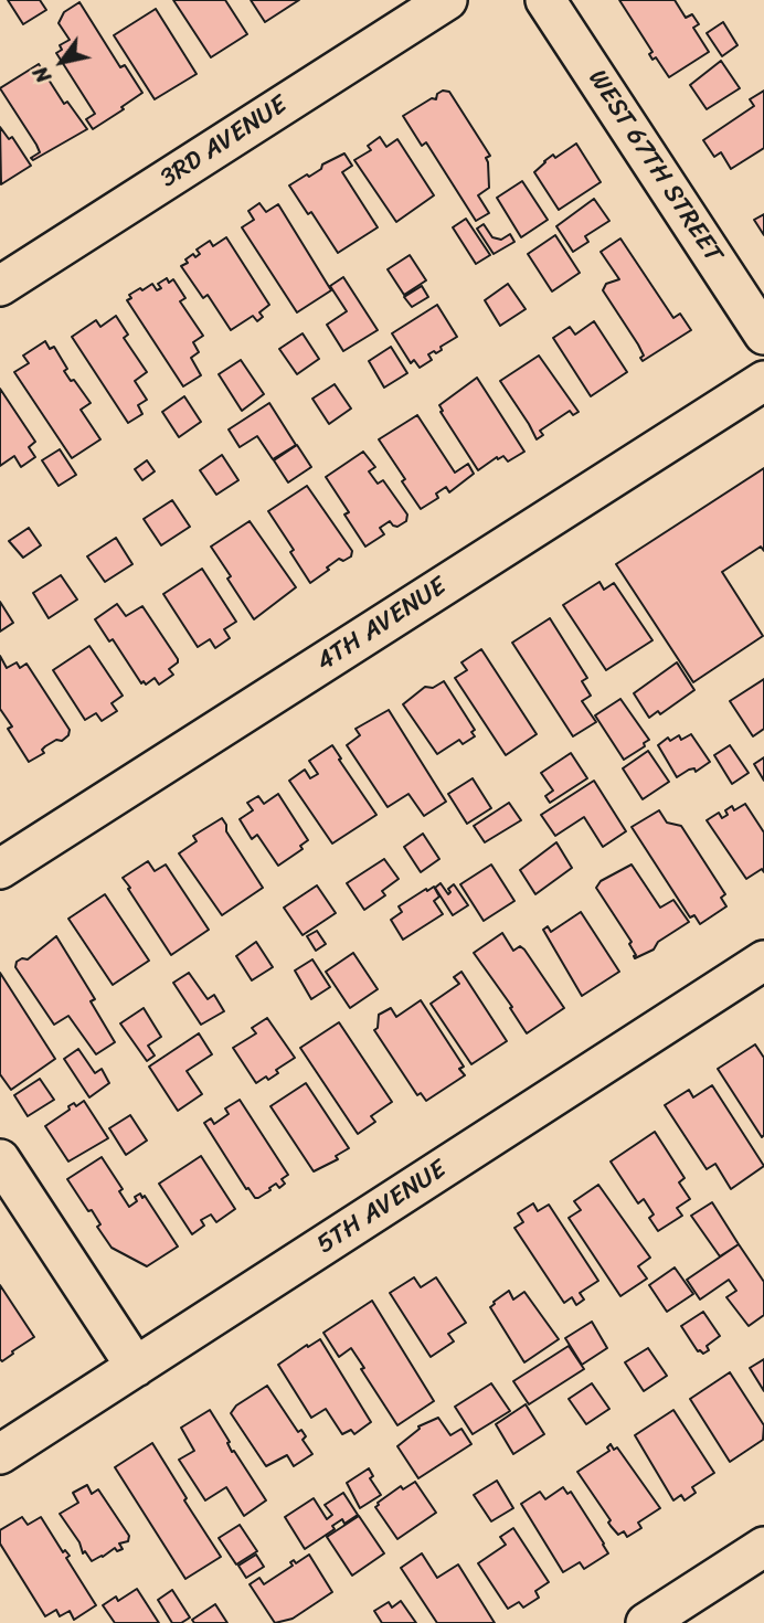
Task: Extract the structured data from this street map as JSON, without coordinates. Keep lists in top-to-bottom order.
{
  "streets": {
    "street": [
      "3RD AVENUE",
      "WEST 67TH STREET",
      "4TH AVENUE",
      "5TH AVENUE"
    ]
  },
  "north": "bottom left"
}
